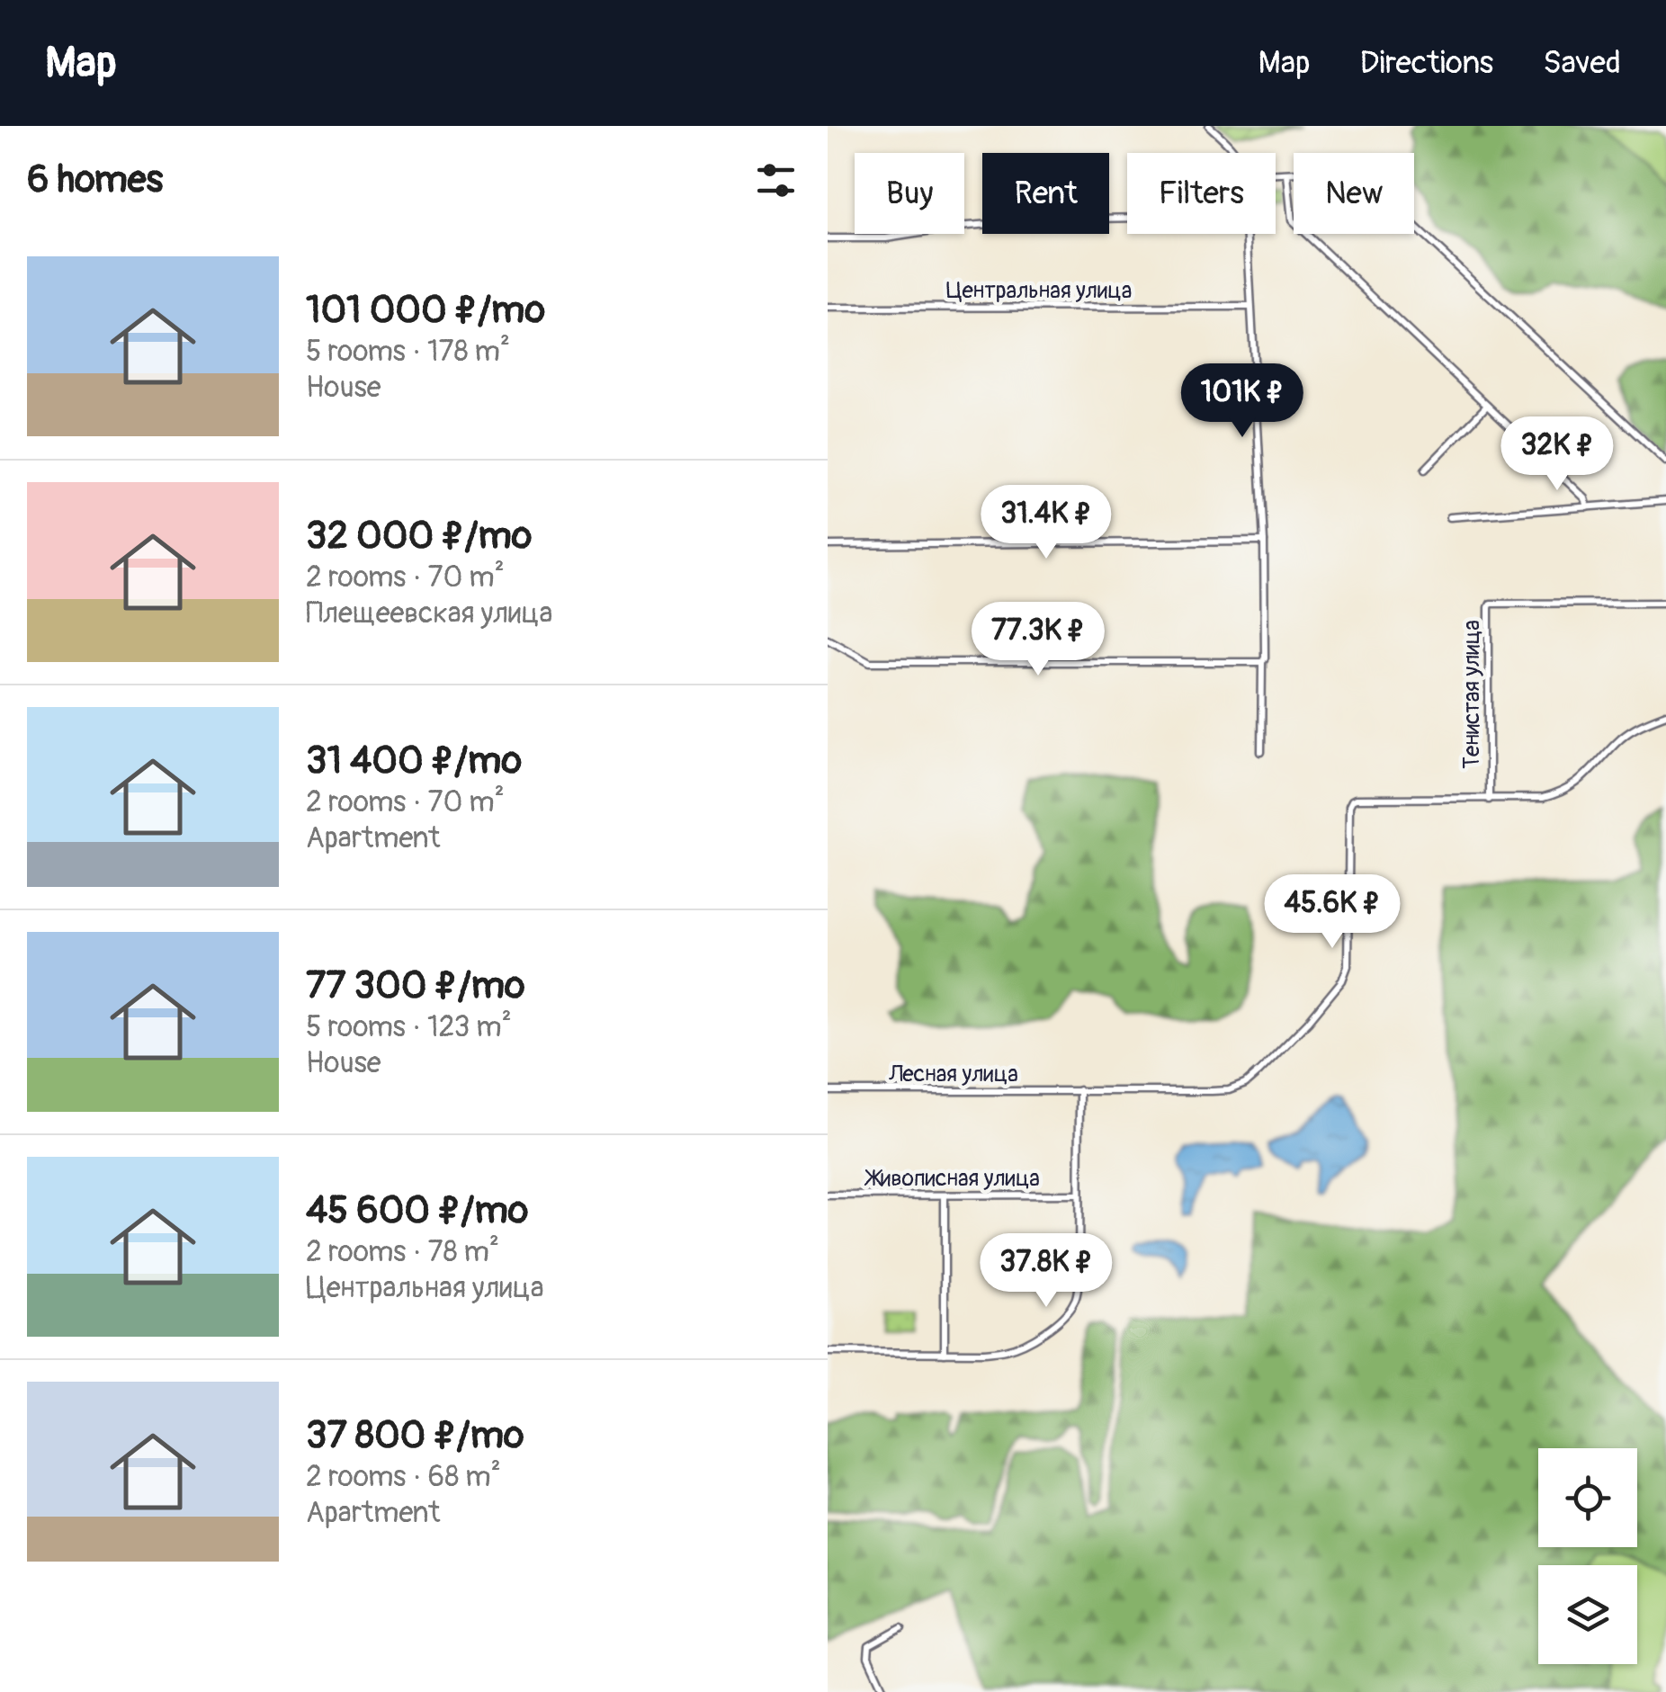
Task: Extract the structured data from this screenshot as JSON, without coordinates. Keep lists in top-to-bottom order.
{
  "streets": {
    "street": [
      "Центральная улица",
      "Тенистая улица",
      "Лесная улица",
      "Живописная улица"
    ]
  },
  "page": {
    "header": "Map",
    "nav": ["Map", "Directions", "Saved"],
    "heading": "6 homes",
    "chip": [
      "Buy",
      "Rent",
      "Filters",
      "New"
    ],
    "list": [
      {
        "name": "101 000 ₽/mo",
        "note": "5 rooms · 178 m² · House"
      },
      {
        "name": "32 000 ₽/mo",
        "note": "2 rooms · 70 m² · Плещеевская улица"
      },
      {
        "name": "31 400 ₽/mo",
        "note": "2 rooms · 70 m² · Apartment"
      },
      {
        "name": "77 300 ₽/mo",
        "note": "5 rooms · 123 m² · House"
      },
      {
        "name": "45 600 ₽/mo",
        "note": "2 rooms · 78 m² · Центральная улица"
      },
      {
        "name": "37 800 ₽/mo",
        "note": "2 rooms · 68 m² · Apartment"
      }
    ],
    "price": [
      "101K ₽",
      "32K ₽",
      "31.4K ₽",
      "77.3K ₽",
      "45.6K ₽",
      "37.8K ₽"
    ]
  }
}
